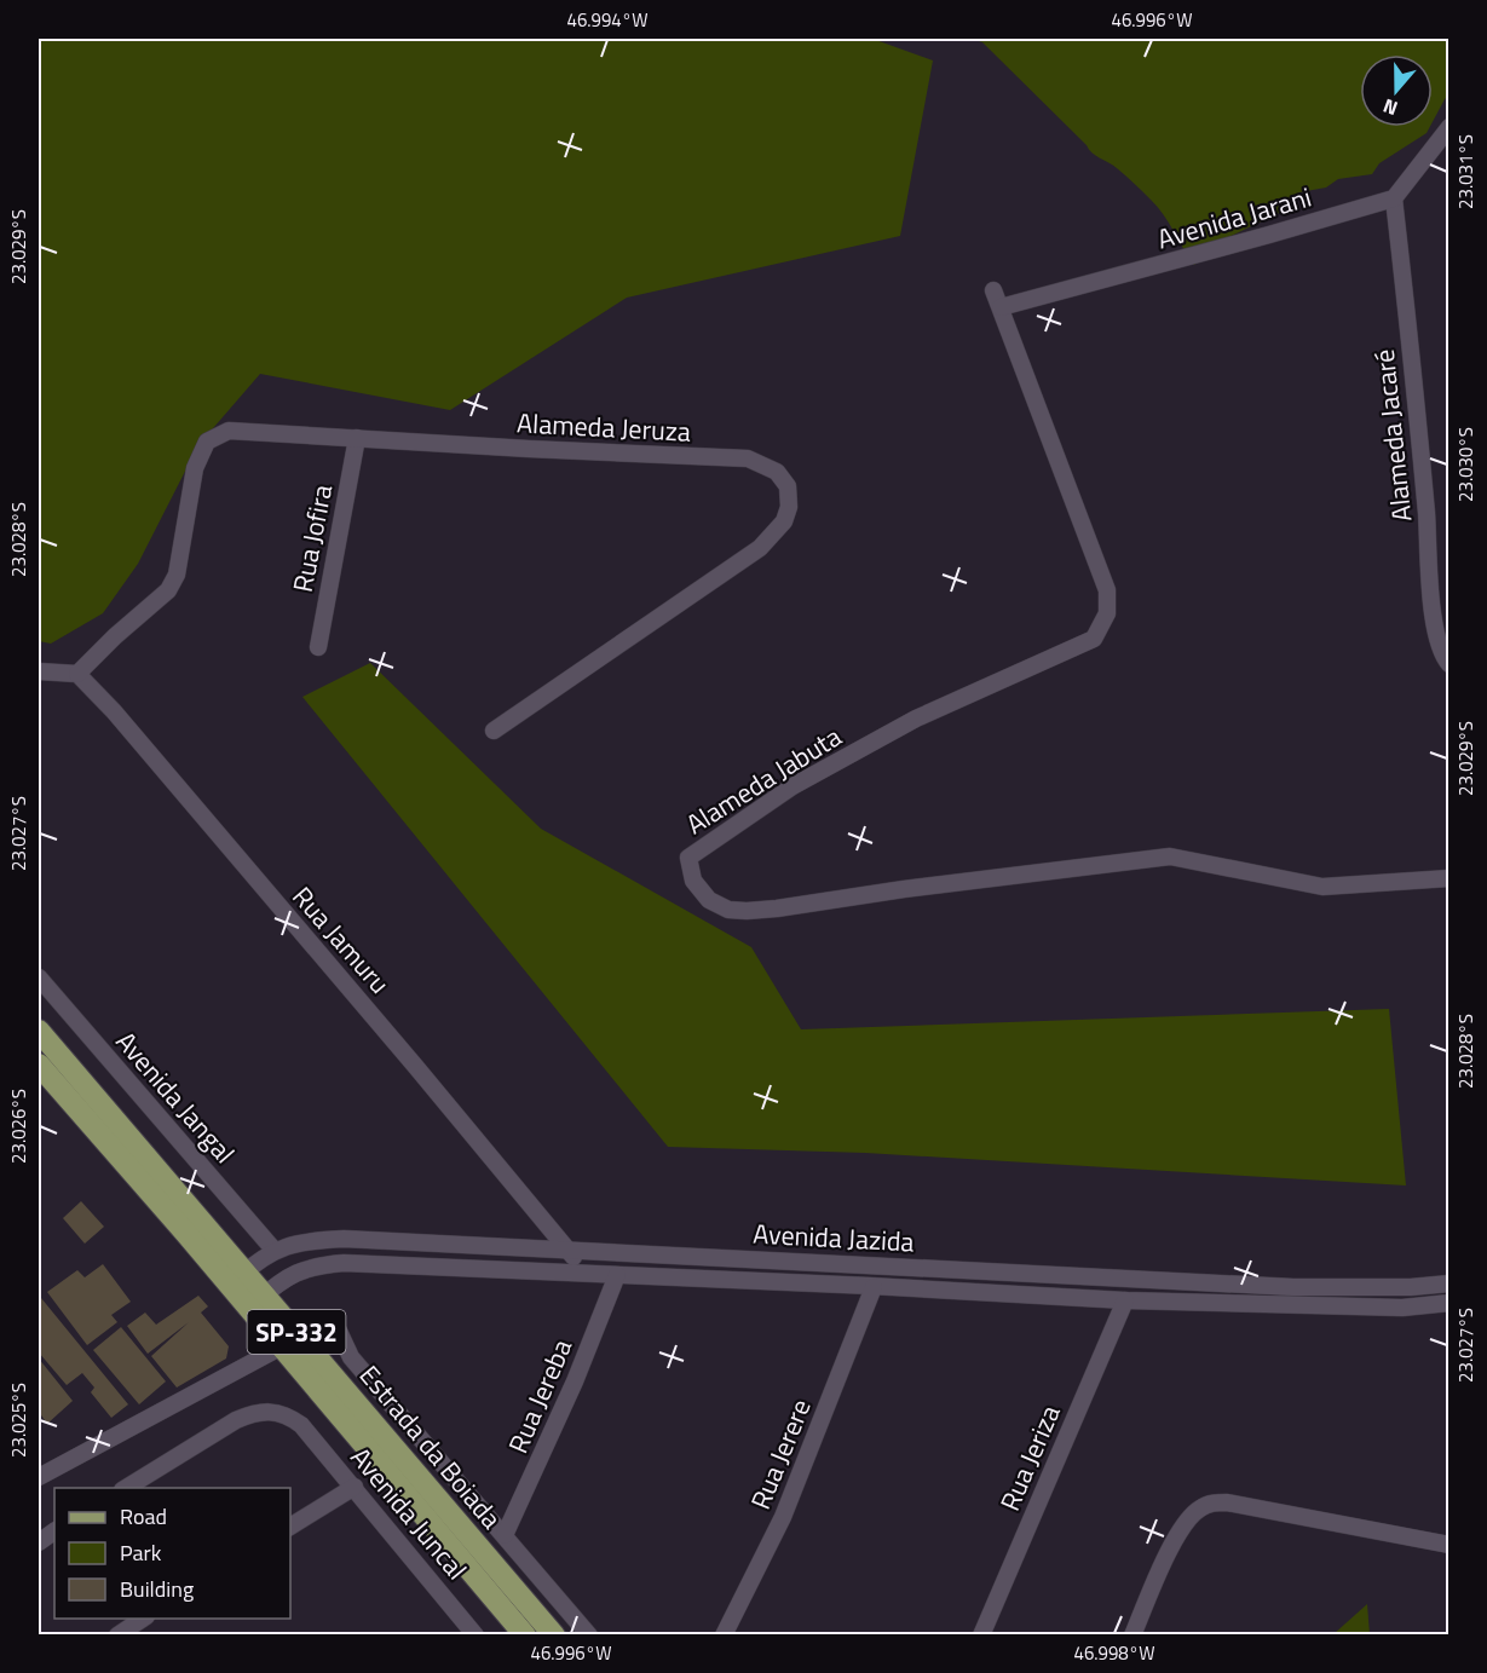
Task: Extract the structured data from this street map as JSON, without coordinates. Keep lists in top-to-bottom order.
{
  "streets": {
    "main road": ["SP-332", "Estrada da Boiada"],
    "street": [
      "Avenida Jarani",
      "Alameda Jeruza",
      "Alameda Jacaré",
      "Rua Jofira",
      "Alameda Jabuta",
      "Rua Jamuru",
      "Avenida Jangal",
      "Avenida Jazida",
      "Rua Jereba",
      "Rua Jerere",
      "Rua Jeriza",
      "Avenida Juncal"
    ]
  },
  "crossings": [
    ["Avenida Jarani", "Alameda Jacaré"],
    ["Avenida Jarani", "Alameda Jabuta"],
    ["Alameda Jeruza", "Rua Jofira"],
    ["Alameda Jeruza", "Rua Jamuru"],
    ["Rua Jamuru", "Avenida Jazida"],
    ["Avenida Jangal", "Avenida Jazida"],
    ["Avenida Jazida", "Rua Jereba"],
    ["Avenida Jazida", "Estrada da Boiada"],
    ["Avenida Jazida", "Rua Jerere"],
    ["Avenida Jazida", "Rua Jeriza"]
  ],
  "legend": ["Road", "Park", "Building"],
  "north": "bottom",
  "coordinates": [
    "46.994°W",
    "46.996°W",
    "23.031°S",
    "23.029°S",
    "23.030°S",
    "23.028°S",
    "23.027°S",
    "23.026°S",
    "23.025°S",
    "46.998°W"
  ]
}
